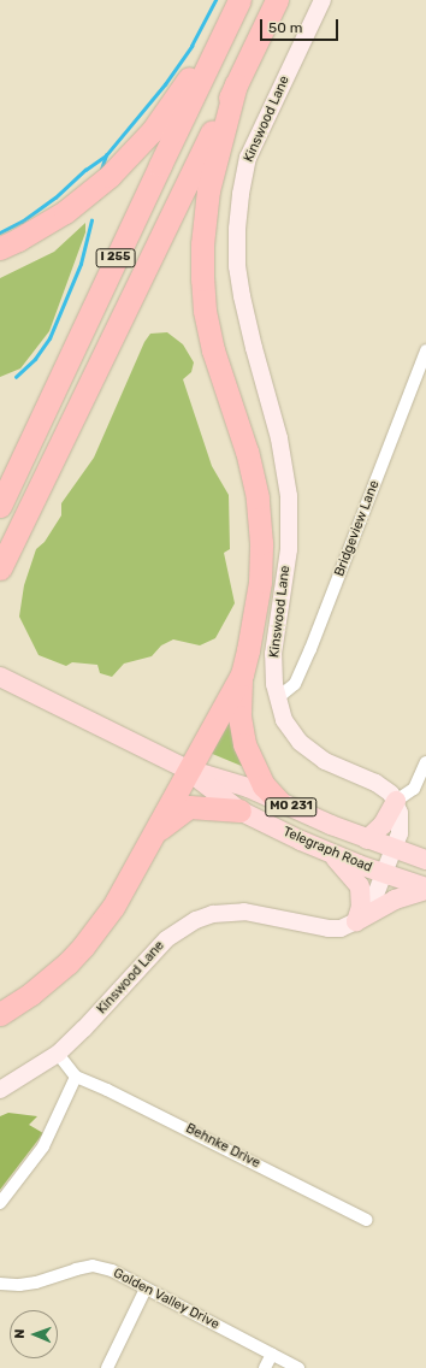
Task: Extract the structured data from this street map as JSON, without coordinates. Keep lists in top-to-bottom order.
{
  "streets": {
    "highway": ["I 255"],
    "main road": ["MO 231", "Telegraph Road"],
    "street": [
      "Kinswood Lane",
      "Bridgeview Lane",
      "Behnke Drive",
      "Golden Valley Drive"
    ]
  },
  "crossings": [
    ["Kinswood Lane", "Bridgeview Lane"]
  ],
  "scale_bar": "50 m",
  "north": "left"
}
